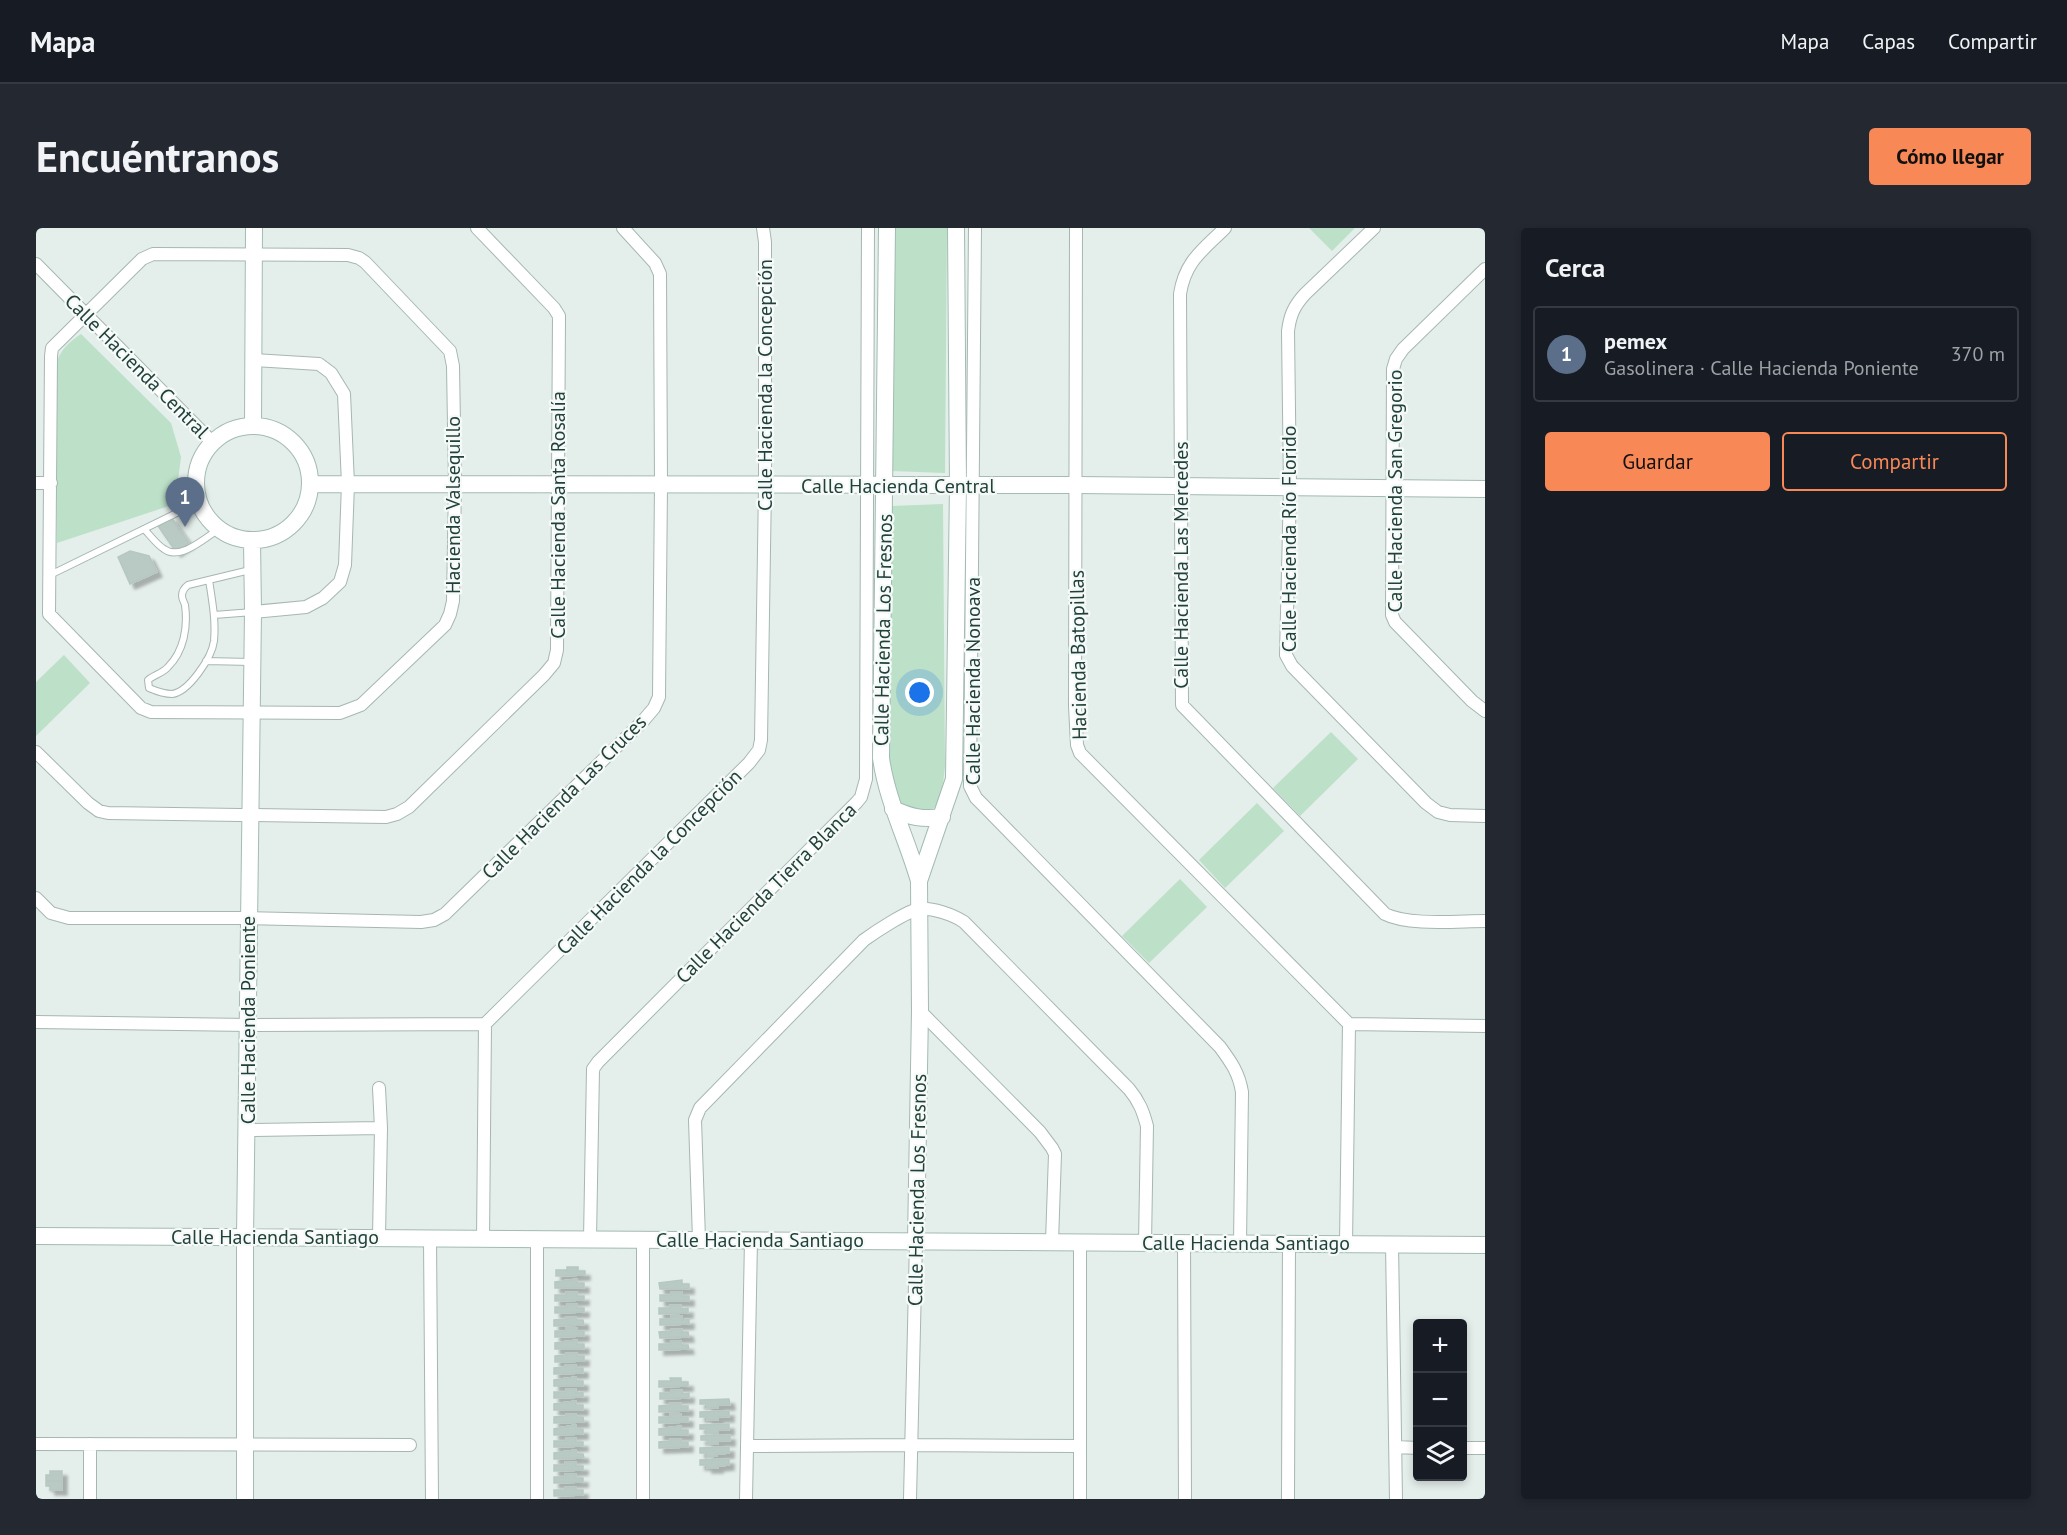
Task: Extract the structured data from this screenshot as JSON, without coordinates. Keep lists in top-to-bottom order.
{
  "streets": {
    "street": [
      "Calle Hacienda Central",
      "Calle Hacienda la Concepción",
      "Calle Hacienda San Gregorio",
      "Hacienda Valsequillo",
      "Calle Hacienda Santa Rosalía",
      "Calle Hacienda Río Florido",
      "Calle Hacienda Las Mercedes",
      "Calle Hacienda Los Fresnos",
      "Hacienda Batopillas",
      "Calle Hacienda Nonoava",
      "Calle Hacienda Las Cruces",
      "Calle Hacienda Tierra Blanca",
      "Calle Hacienda Poniente",
      "Calle Hacienda Santiago"
    ]
  },
  "crossings": [
    ["Calle Hacienda Central", "Calle Hacienda la Concepción"],
    ["Calle Hacienda Central", "Calle Hacienda San Gregorio"],
    ["Calle Hacienda Central", "Hacienda Valsequillo"],
    ["Calle Hacienda Central", "Calle Hacienda Santa Rosalía"],
    ["Calle Hacienda Central", "Calle Hacienda Río Florido"],
    ["Calle Hacienda Central", "Calle Hacienda Las Mercedes"],
    ["Calle Hacienda Central", "Calle Hacienda Los Fresnos"],
    ["Calle Hacienda Central", "Hacienda Batopillas"],
    ["Calle Hacienda Central", "Calle Hacienda Nonoava"],
    ["Calle Hacienda Central", "Calle Hacienda Las Cruces"],
    ["Calle Hacienda Central", "Calle Hacienda Tierra Blanca"],
    ["Calle Hacienda Central", "Calle Hacienda Poniente"],
    ["Hacienda Valsequillo", "Calle Hacienda Poniente"],
    ["Calle Hacienda Santa Rosalía", "Calle Hacienda Poniente"],
    ["Calle Hacienda Los Fresnos", "Calle Hacienda Nonoava"],
    ["Calle Hacienda Los Fresnos", "Calle Hacienda Tierra Blanca"],
    ["Calle Hacienda Los Fresnos", "Calle Hacienda Santiago"],
    ["Calle Hacienda Nonoava", "Calle Hacienda Santiago"],
    ["Calle Hacienda Las Cruces", "Calle Hacienda Poniente"],
    ["Calle Hacienda Tierra Blanca", "Calle Hacienda Santiago"],
    ["Calle Hacienda Poniente", "Calle Hacienda Santiago"]
  ],
  "page": {
    "header": "Mapa",
    "nav": ["Mapa", "Capas", "Compartir"],
    "buttons": [
      "Cómo llegar",
      ["Guardar", "Compartir"]
    ],
    "title": "Encuéntranos",
    "heading": "Cerca",
    "list": [
      {
        "mark": "1",
        "name": "pemex",
        "note": "Gasolinera · Calle Hacienda Poniente",
        "value": "370 m"
      }
    ],
    "pins": "1",
    "map_buttons": ["+", "−"]
  }
}
